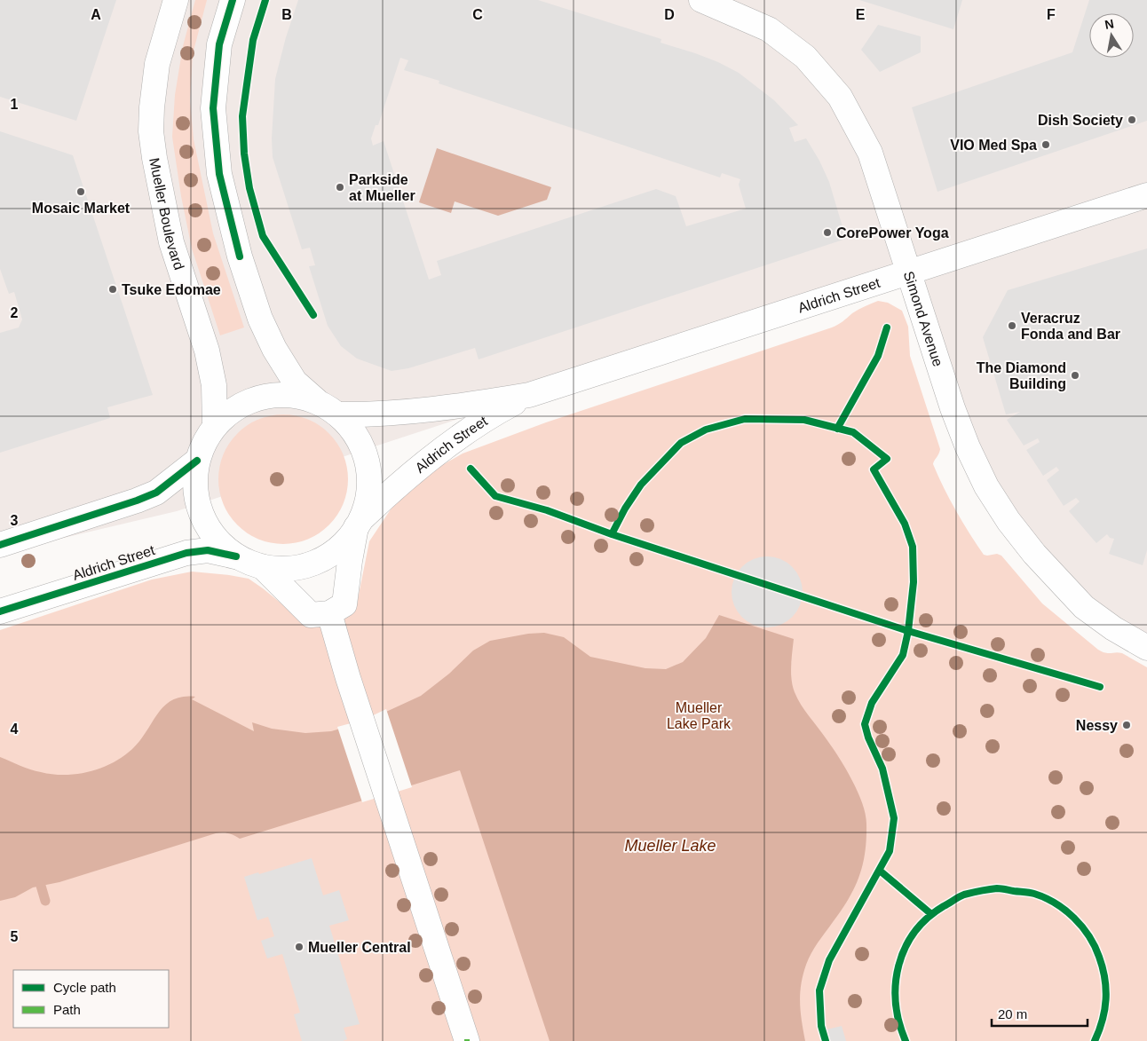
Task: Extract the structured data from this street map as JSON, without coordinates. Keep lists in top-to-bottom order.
{
  "streets": {
    "street": ["Mueller Boulevard", "Aldrich Street", "Simond Avenue"]
  },
  "crossings": [
    ["Aldrich Street", "Simond Avenue"]
  ],
  "water": ["Mueller Lake"],
  "parks": ["Mueller Lake Park"],
  "places": [
    "Dish Society",
    "VIO Med Spa",
    "Parkside at Mueller",
    "Mosaic Market",
    "CorePower Yoga",
    "Tsuke Edomae",
    "Veracruz Fonda and Bar",
    "The Diamond Building",
    "Nessy",
    "Mueller Central"
  ],
  "legend": ["Cycle path", "Path"],
  "scale_bar": "20 m",
  "north": "top",
  "grid": {
    "columns": [
      "A",
      "B",
      "C",
      "D",
      "E",
      "F"
    ],
    "rows": [
      "1",
      "2",
      "3",
      "4",
      "5"
    ]
  }
}
